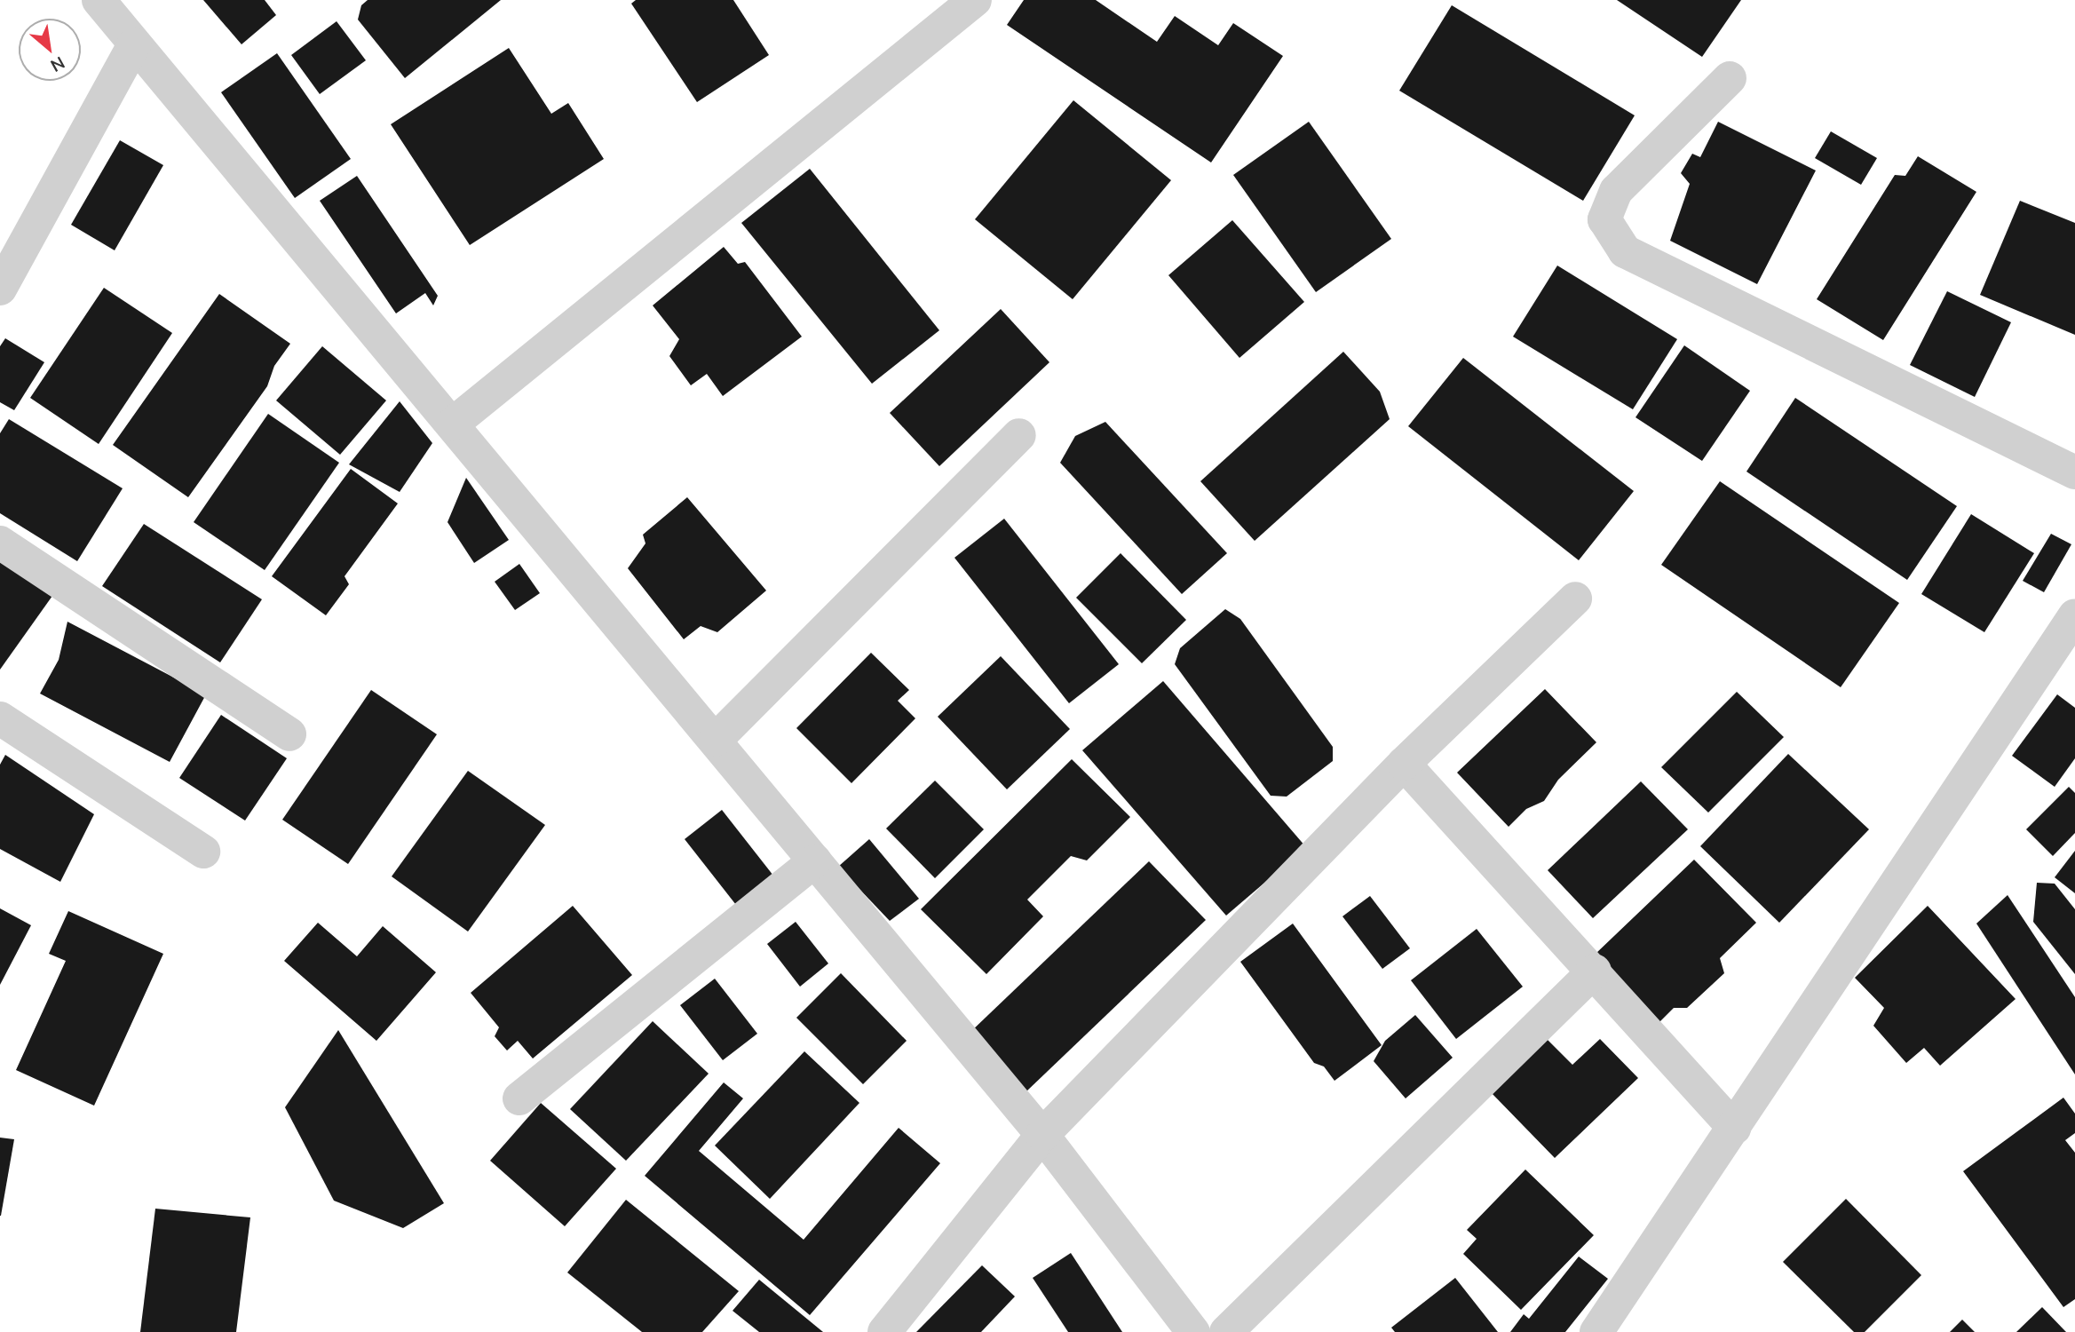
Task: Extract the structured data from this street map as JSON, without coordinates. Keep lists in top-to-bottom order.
{
  "north": "bottom right"
}
